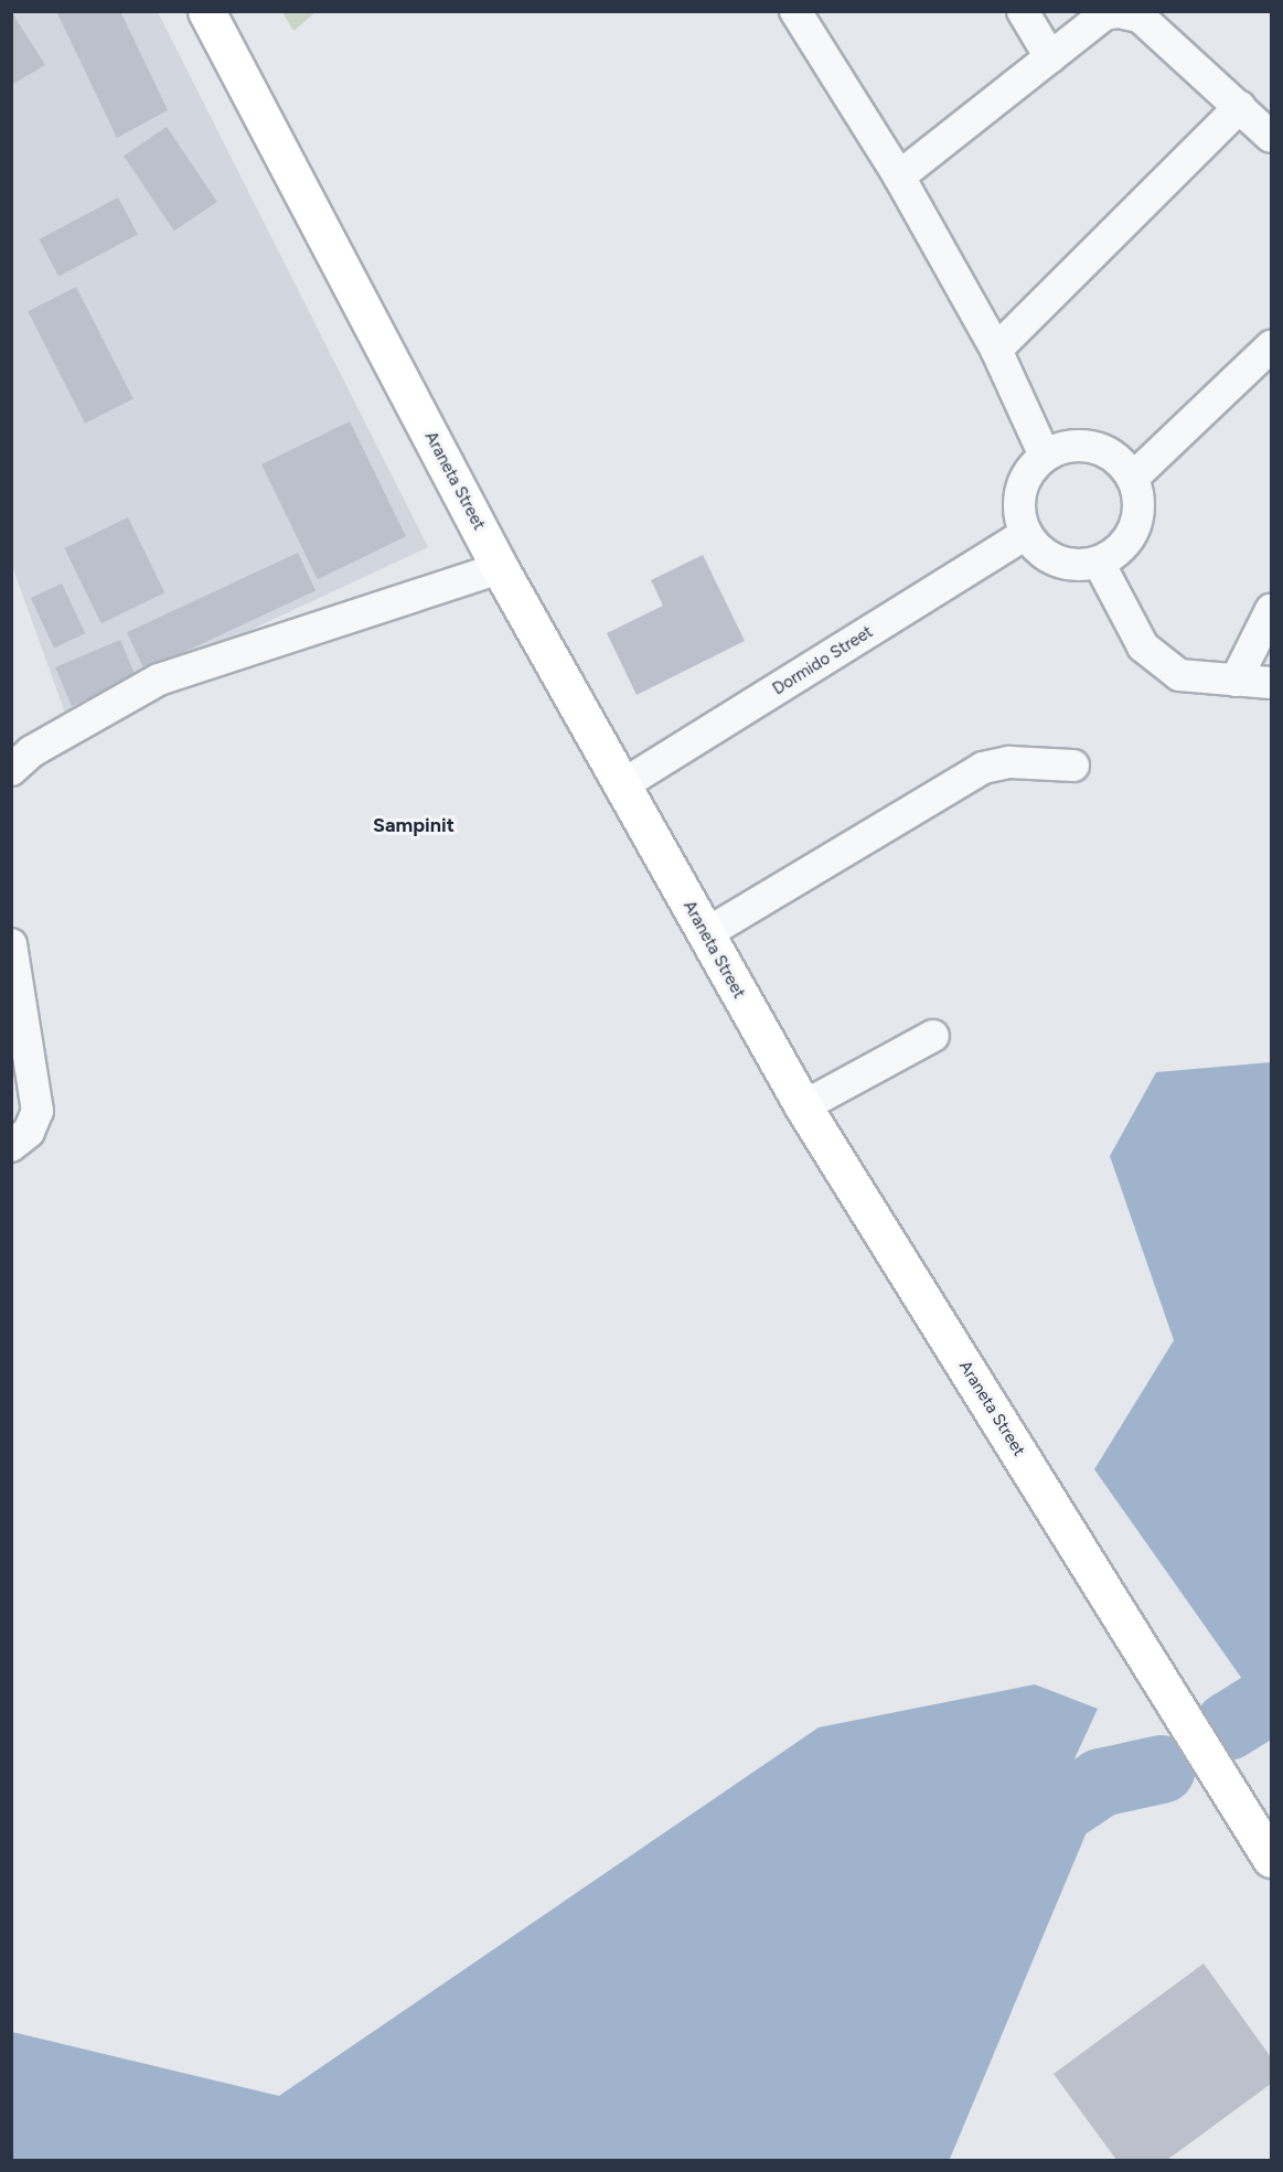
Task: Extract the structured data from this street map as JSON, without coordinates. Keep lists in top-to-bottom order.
{
  "streets": {
    "main road": ["Araneta Street"],
    "street": ["Dormido Street"]
  },
  "crossings": [
    ["Araneta Street", "Dormido Street"]
  ],
  "districts": ["Sampinit"]
}
